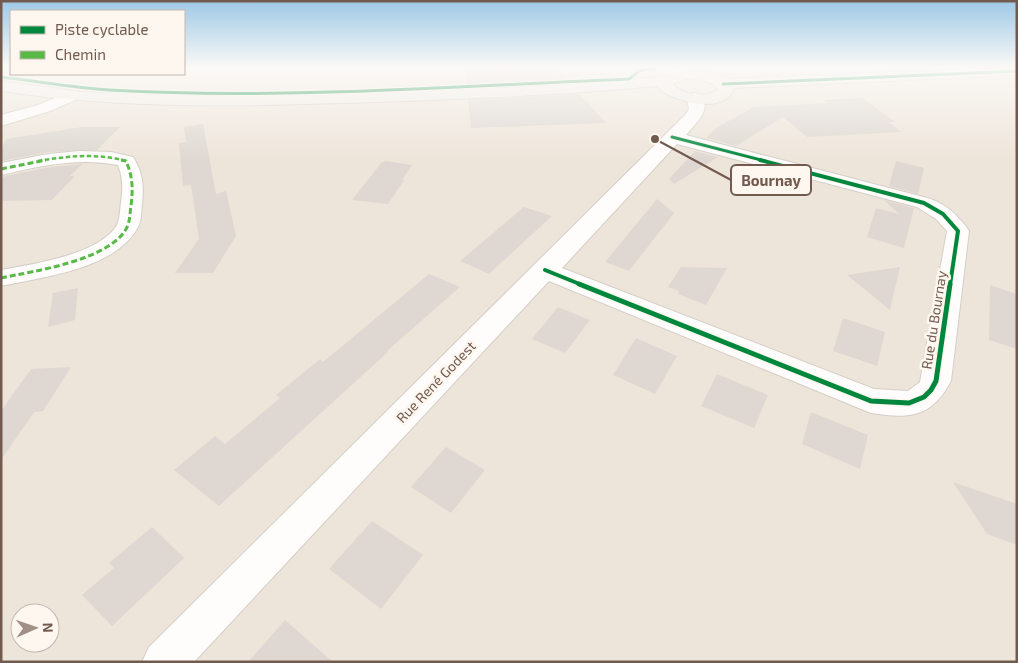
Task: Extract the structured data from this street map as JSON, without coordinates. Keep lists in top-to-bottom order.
{
  "streets": {
    "street": ["Rue du Bournay", "Rue René Godest"]
  },
  "crossings": [
    ["Rue du Bournay", "Rue René Godest"]
  ],
  "places": ["Bournay"],
  "legend": ["Piste cyclable", "Chemin"],
  "north": "right"
}
